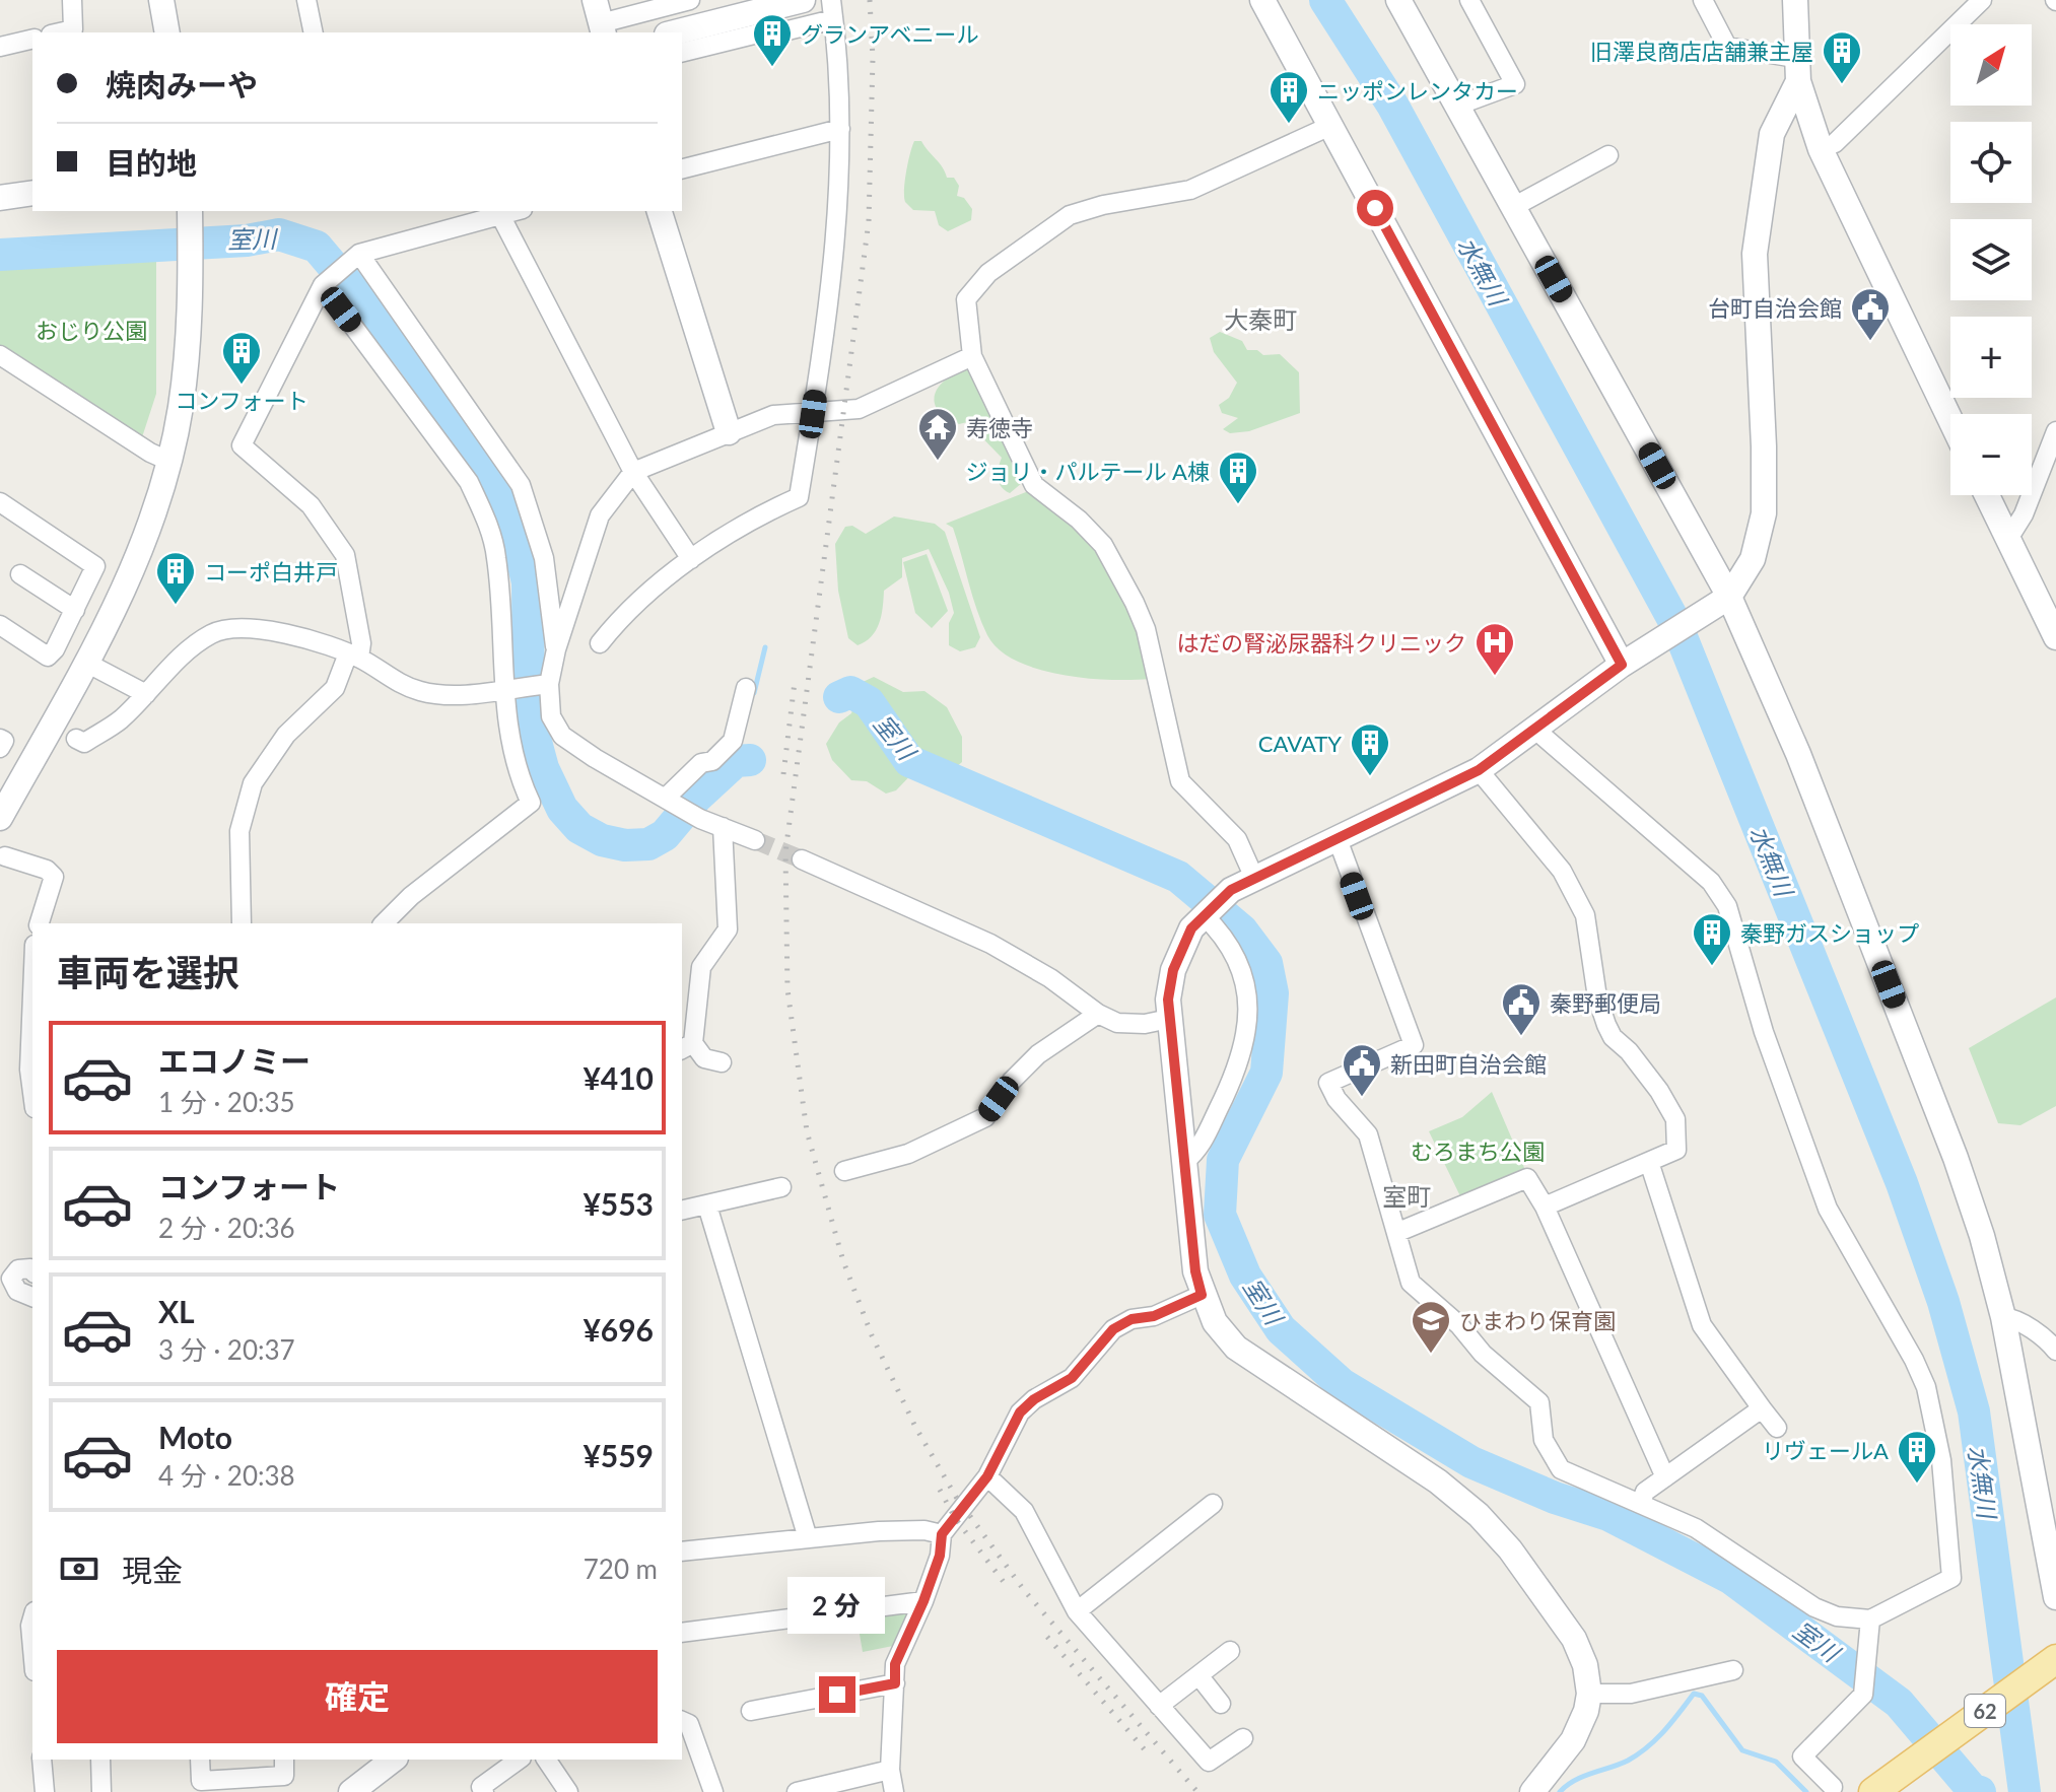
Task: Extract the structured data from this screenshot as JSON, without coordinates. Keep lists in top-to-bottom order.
{
  "streets": {
    "main road": ["62"]
  },
  "districts": ["大秦町", "室町"],
  "water": ["室川", "水無川"],
  "parks": ["おじり公園", "むろまち公園"],
  "places": {
    "building": [
      "グランアベニール",
      "旧澤良商店店舗兼主屋",
      "ニッポンレンタカー",
      "コンフォート",
      "ジョリ・パルテール A棟",
      "コーポ白井戸",
      "CAVATY",
      "秦野ガスショップ",
      "リヴェールA"
    ],
    "public building": ["台町自治会館", "秦野郵便局", "新田町自治会館"],
    "temple": ["寿徳寺"],
    "hospital": ["はだの腎泌尿器科クリニック"],
    "school or university": ["ひまわり保育園"]
  },
  "north": "top right",
  "page": {
    "map_buttons": ["+", "−"],
    "banner": ["焼肉みーや", "目的地"],
    "heading": "車両を選択",
    "list": [
      {
        "name": "エコノミー",
        "note": "1 分 · 20:35",
        "value": "¥410"
      },
      {
        "name": "コンフォート",
        "note": "2 分 · 20:36",
        "value": "¥553"
      },
      {
        "name": "XL",
        "note": "3 分 · 20:37",
        "value": "¥696"
      },
      {
        "name": "Moto",
        "note": "4 分 · 20:38",
        "value": "¥559"
      }
    ],
    "pay": ["現金", "720 m"],
    "bubble": "2 分",
    "buttons": "確定"
  }
}
